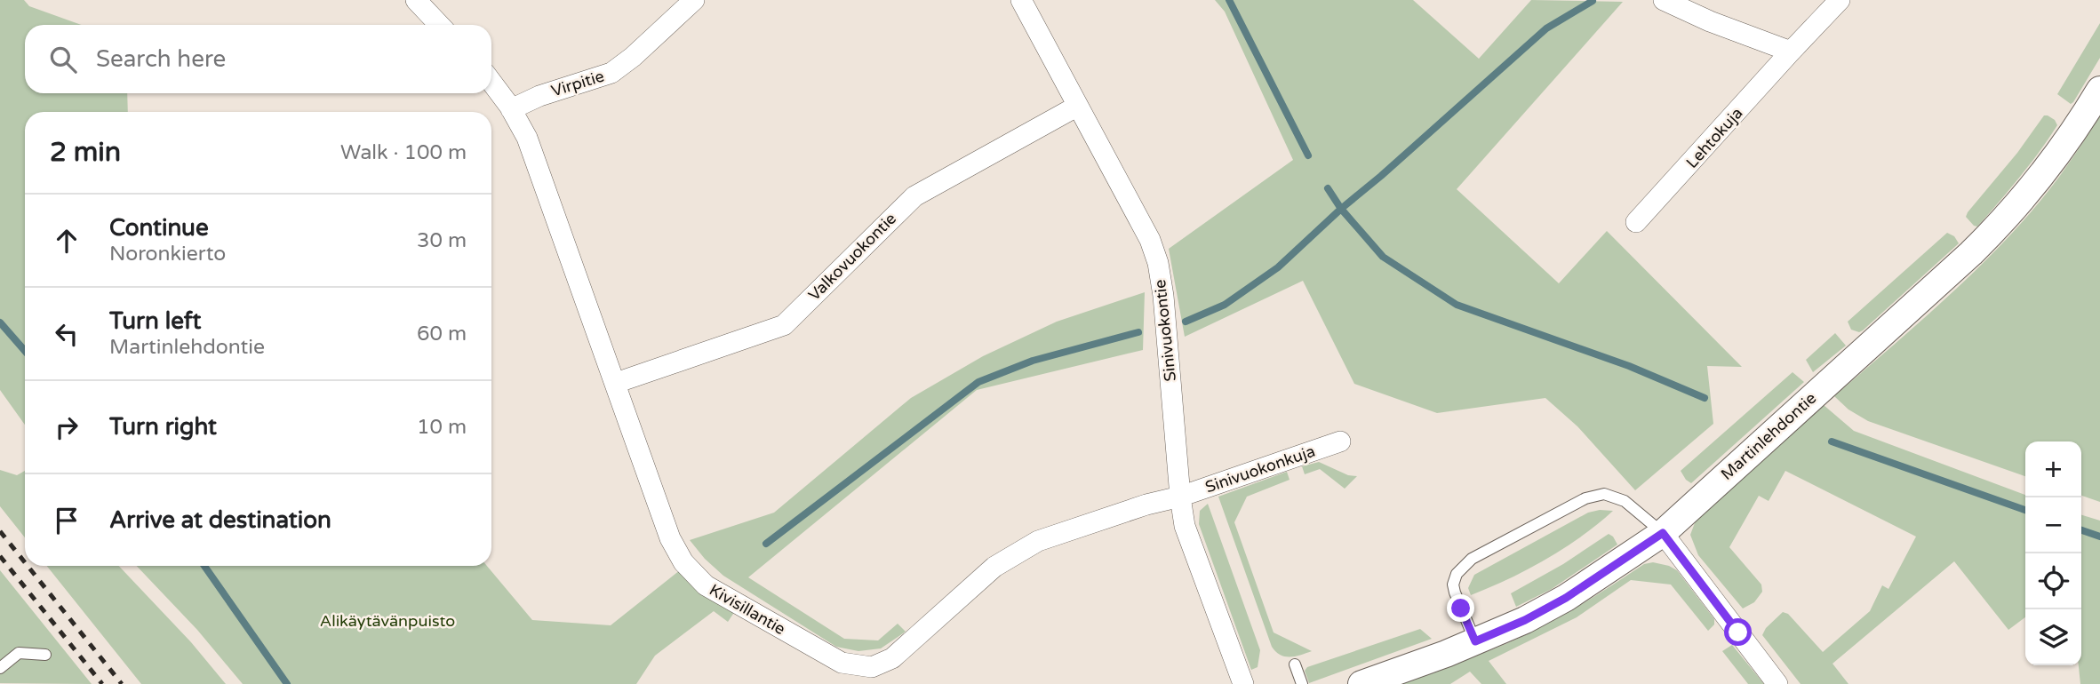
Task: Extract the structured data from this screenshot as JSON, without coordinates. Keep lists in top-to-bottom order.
{
  "streets": {
    "street": [
      "Virpitie",
      "Lehtokuja",
      "Valkovuokontie",
      "Sinivuokontie",
      "Martinlehdontie",
      "Sinivuokonkuja",
      "Kivisillantie"
    ]
  },
  "crossings": [
    ["Virpitie", "Kivisillantie"],
    ["Valkovuokontie", "Sinivuokontie"],
    ["Valkovuokontie", "Kivisillantie"],
    ["Sinivuokontie", "Sinivuokonkuja"],
    ["Sinivuokontie", "Kivisillantie"],
    ["Sinivuokonkuja", "Kivisillantie"]
  ],
  "parks": ["Alikäytävänpuisto"],
  "page": {
    "search": "Search here",
    "heading": ["2 min", "Walk · 100 m"],
    "list": [
      ["Continue", "Noronkierto", "30 m"],
      ["Turn left", "Martinlehdontie", "60 m"],
      ["Turn right", "10 m"],
      "Arrive at destination"
    ],
    "map_buttons": ["+", "−"]
  }
}
